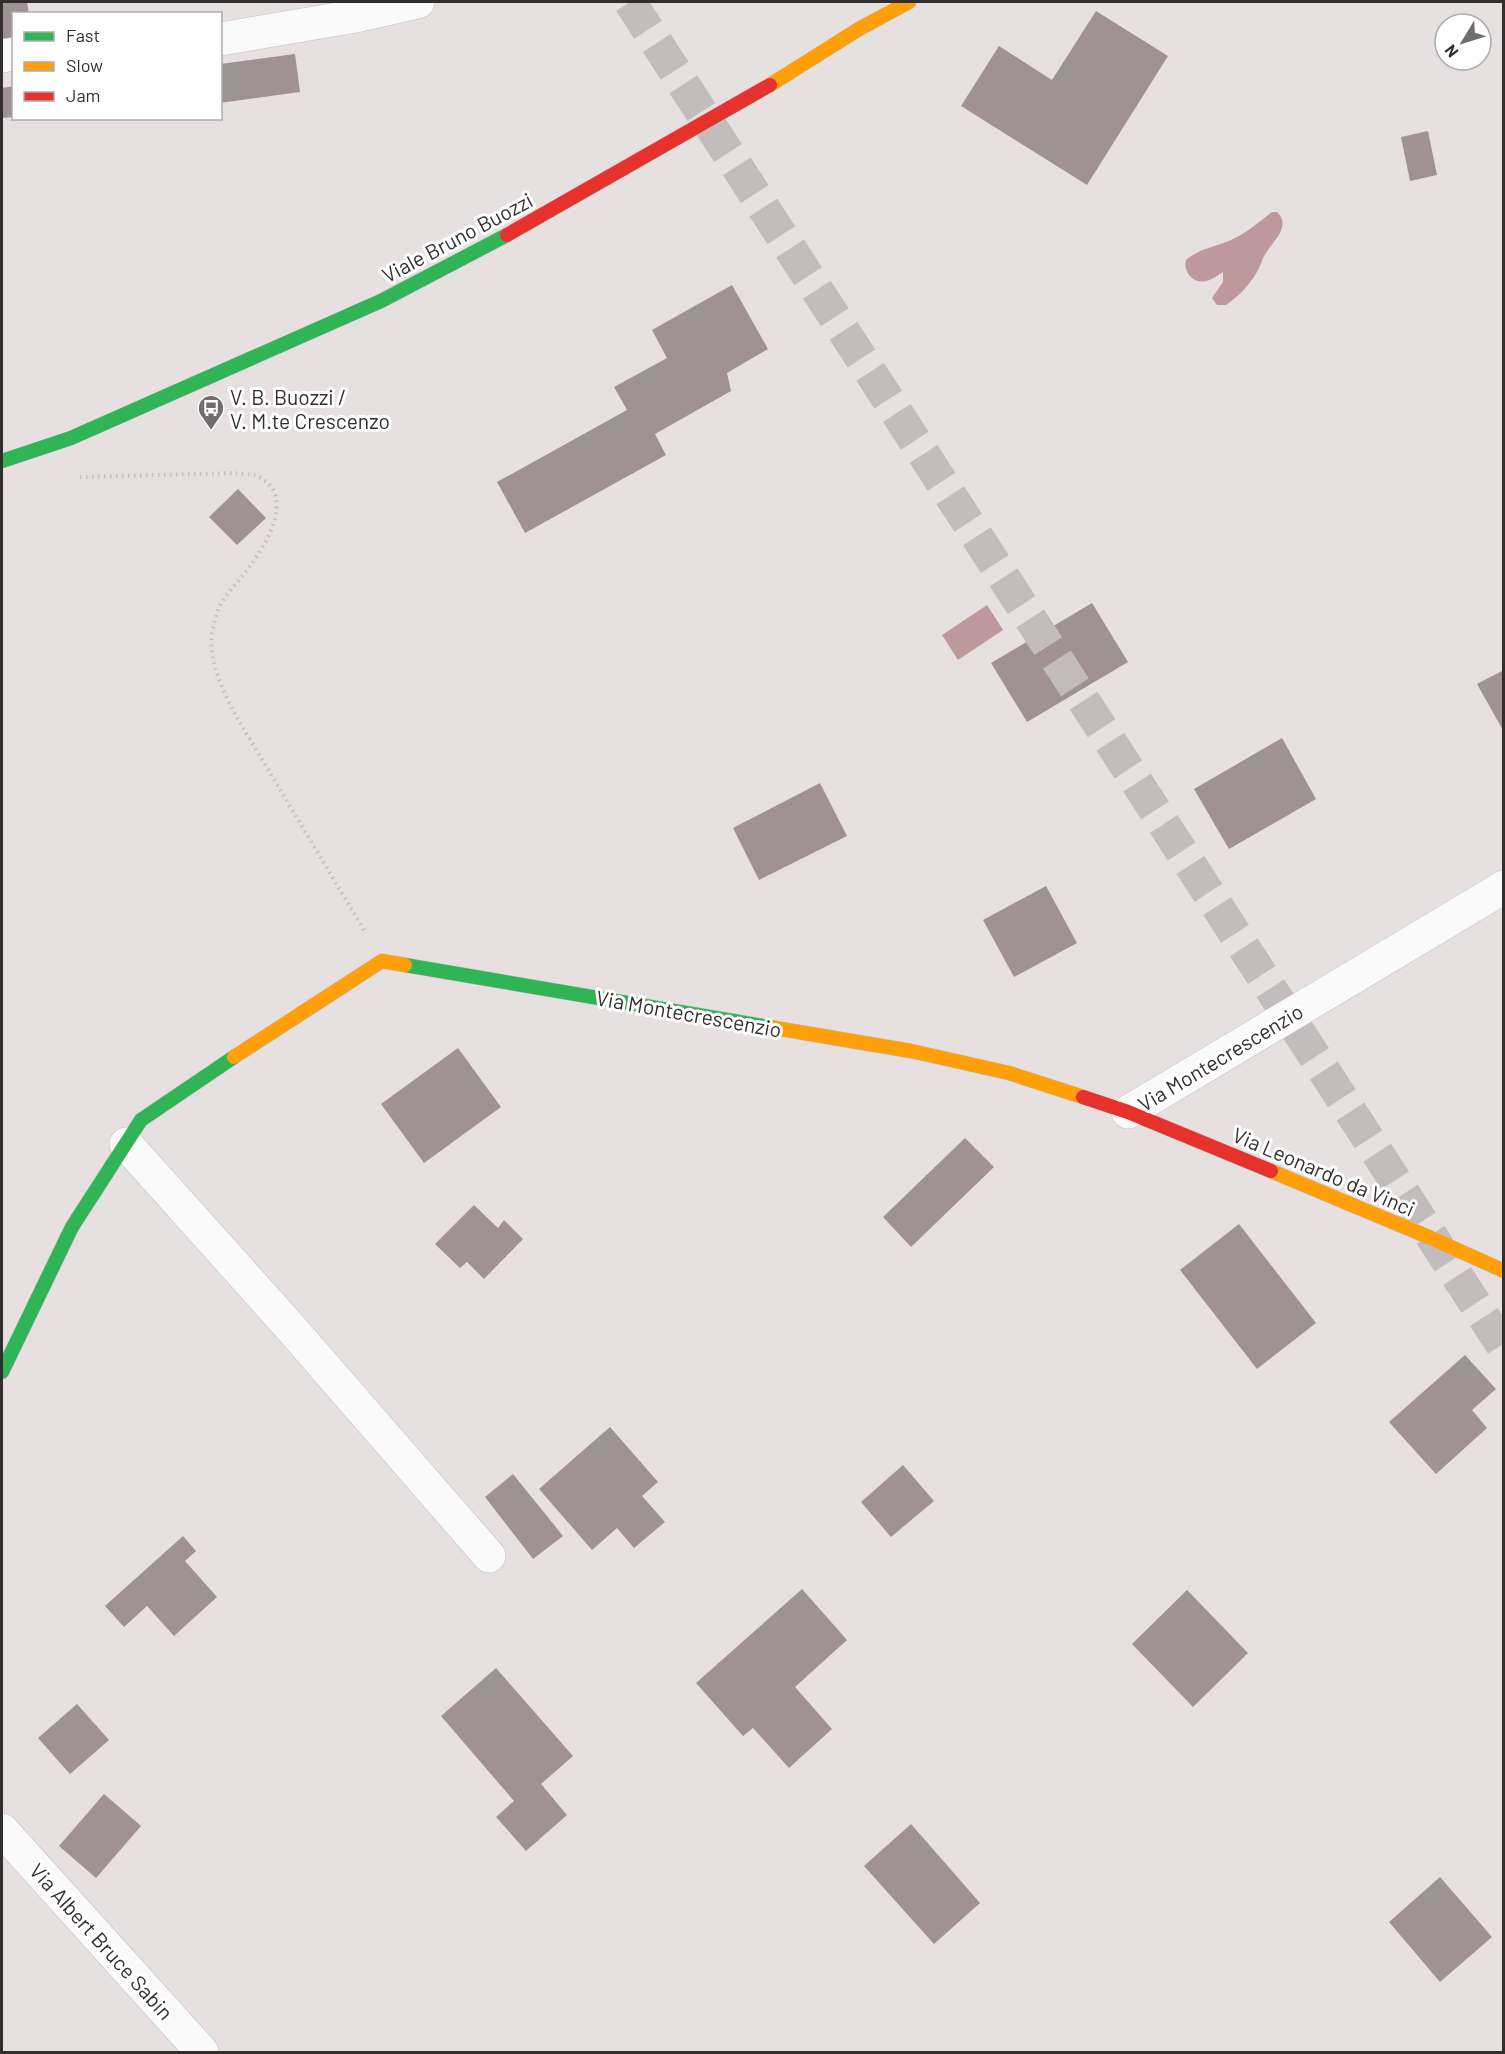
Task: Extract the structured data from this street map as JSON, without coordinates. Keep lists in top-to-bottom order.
{
  "streets": {
    "street": [
      "Viale Bruno Buozzi",
      "Via Montecrescenzio",
      "Via Leonardo da Vinci",
      "Via Albert Bruce Sabin"
    ]
  },
  "crossings": [
    ["Via Montecrescenzio", "Via Leonardo da Vinci"]
  ],
  "places": {
    "bus stop": ["V. B. Buozzi / V. M.te Crescenzo"]
  },
  "legend": ["Fast", "Slow", "Jam"],
  "north": "bottom left"
}
